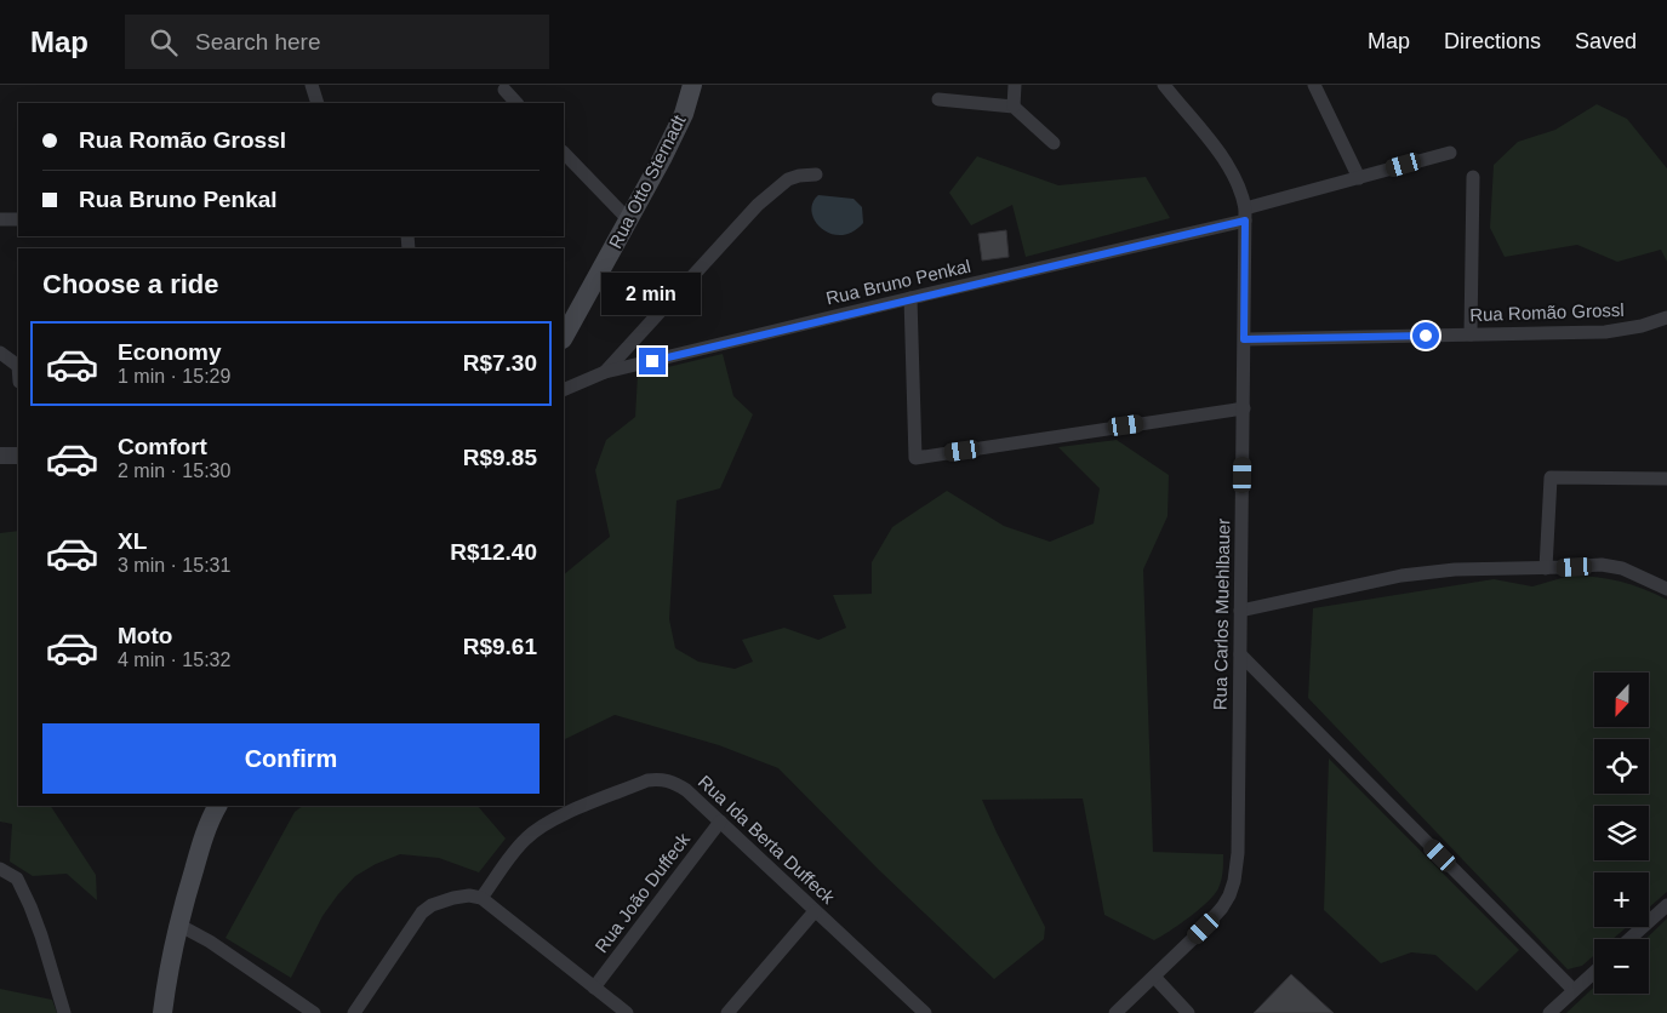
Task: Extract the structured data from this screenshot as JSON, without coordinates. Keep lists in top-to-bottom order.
{
  "streets": {
    "main road": ["Rua Otto Sternadt"],
    "street": [
      "Rua Bruno Penkal",
      "Rua Romão Grossl",
      "Rua Carlos Muehlbauer",
      "Rua Ida Berta Duffeck",
      "Rua João Duffeck"
    ]
  },
  "crossings": [
    ["Rua Bruno Penkal", "Rua Carlos Muehlbauer"],
    ["Rua Romão Grossl", "Rua Carlos Muehlbauer"],
    ["Rua Ida Berta Duffeck", "Rua João Duffeck"]
  ],
  "north": "bottom",
  "page": {
    "header": "Map",
    "search": "Search here",
    "nav": ["Map", "Directions", "Saved"],
    "banner": ["Rua Romão Grossl", "Rua Bruno Penkal"],
    "heading": "Choose a ride",
    "bubble": "2 min",
    "list": [
      {
        "name": "Economy",
        "note": "1 min · 15:29",
        "value": "R$7.30"
      },
      {
        "name": "Comfort",
        "note": "2 min · 15:30",
        "value": "R$9.85"
      },
      {
        "name": "XL",
        "note": "3 min · 15:31",
        "value": "R$12.40"
      },
      {
        "name": "Moto",
        "note": "4 min · 15:32",
        "value": "R$9.61"
      }
    ],
    "map_buttons": ["+", "−"],
    "buttons": "Confirm"
  }
}
